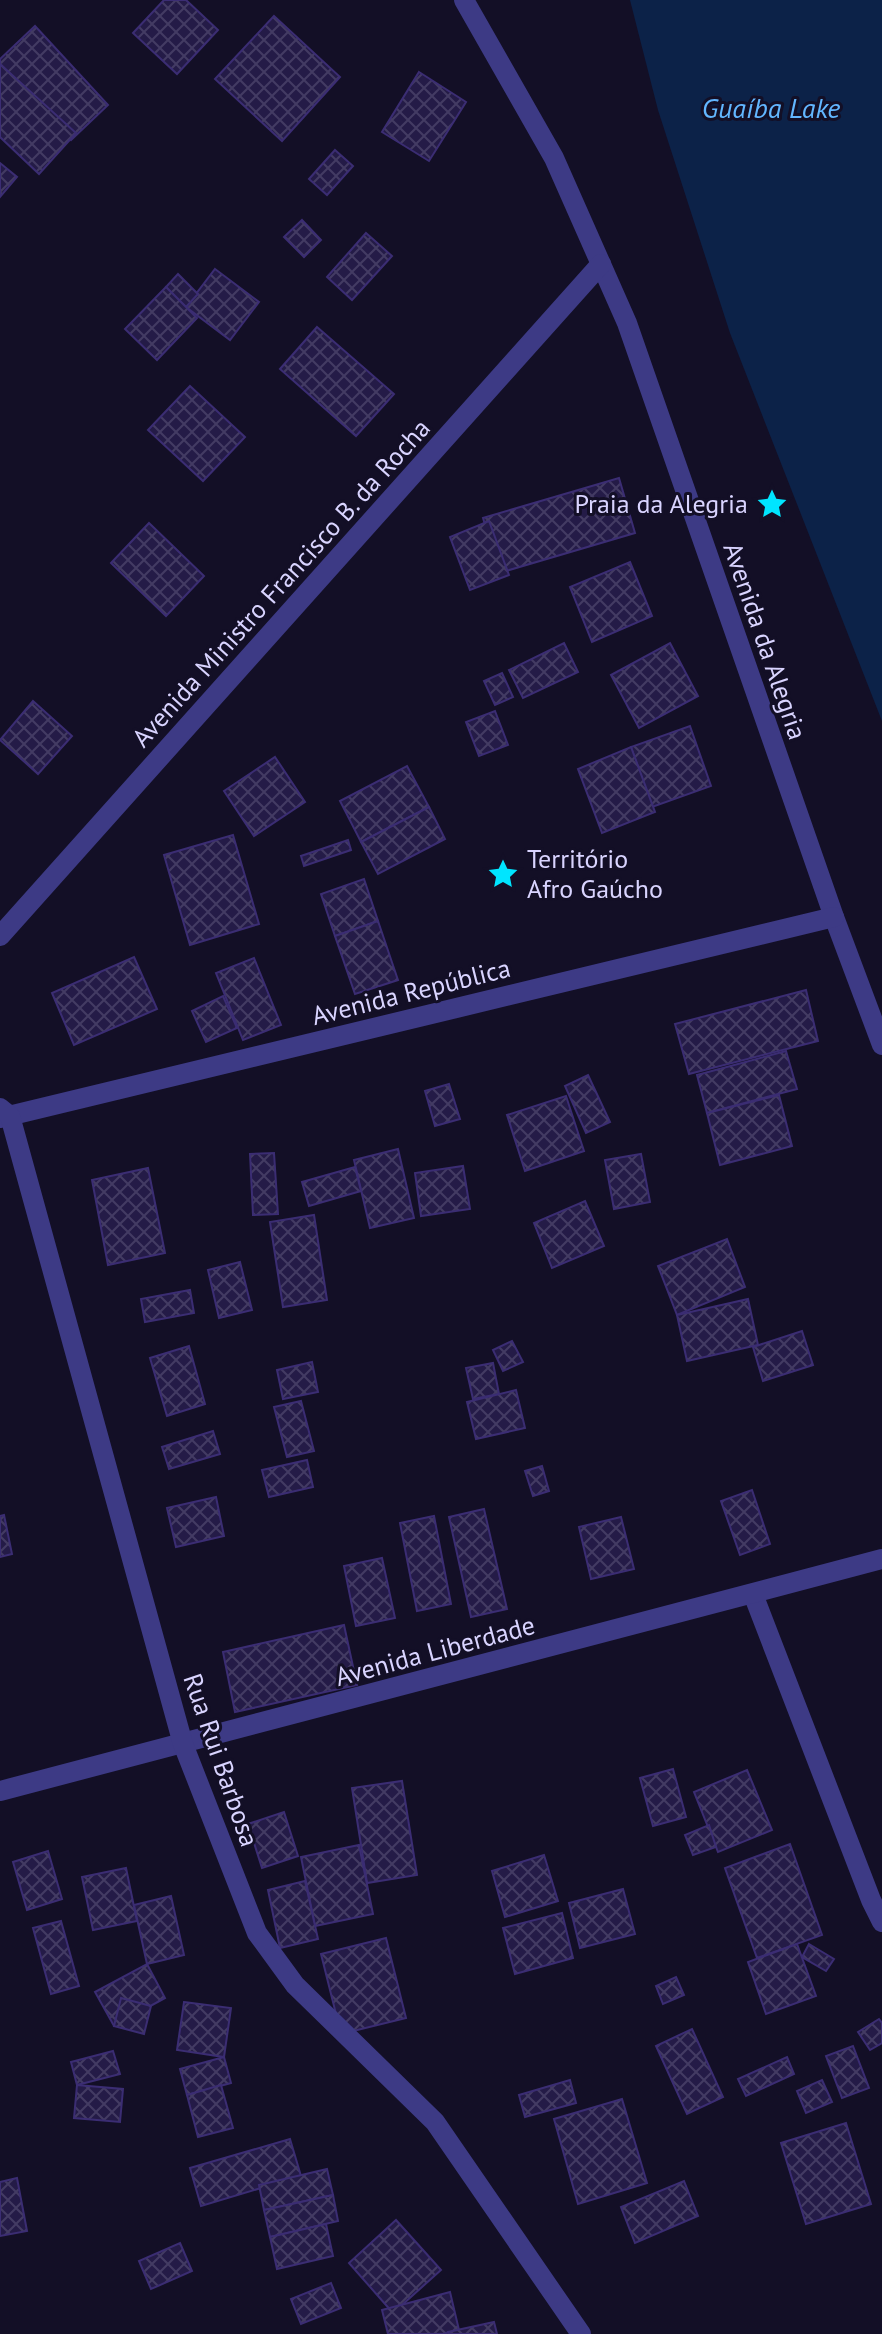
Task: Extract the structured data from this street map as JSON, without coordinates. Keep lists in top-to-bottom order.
{
  "streets": {
    "street": [
      "Avenida Ministro Francisco B. da Rocha",
      "Avenida da Alegria",
      "Avenida República",
      "Avenida Liberdade",
      "Rua Rui Barbosa"
    ]
  },
  "crossings": [
    ["Avenida Ministro Francisco B. da Rocha", "Avenida da Alegria"],
    ["Avenida da Alegria", "Avenida República"],
    ["Avenida República", "Rua Rui Barbosa"],
    ["Avenida Liberdade", "Rua Rui Barbosa"]
  ],
  "water": ["Guaíba Lake"],
  "places": {
    "place": ["Praia da Alegria", "Território Afro Gaúcho"]
  }
}
